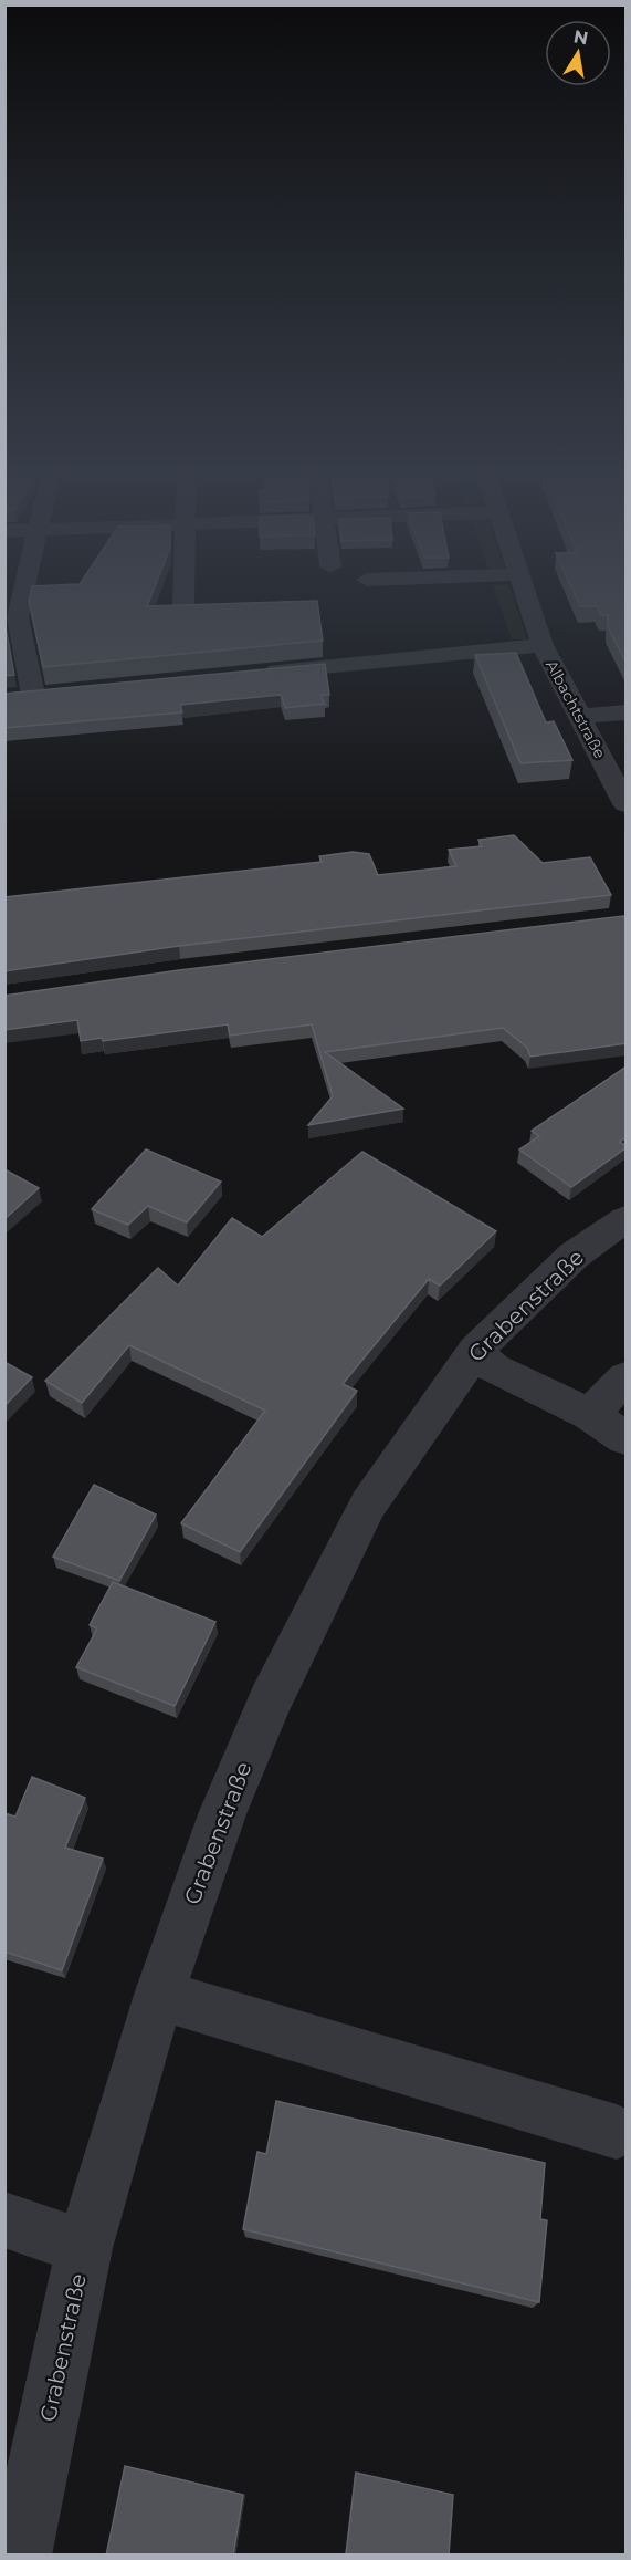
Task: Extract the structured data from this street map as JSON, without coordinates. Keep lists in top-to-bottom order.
{
  "streets": {
    "street": ["Albachtstraße", "Grabenstraße"]
  },
  "north": "top"
}
